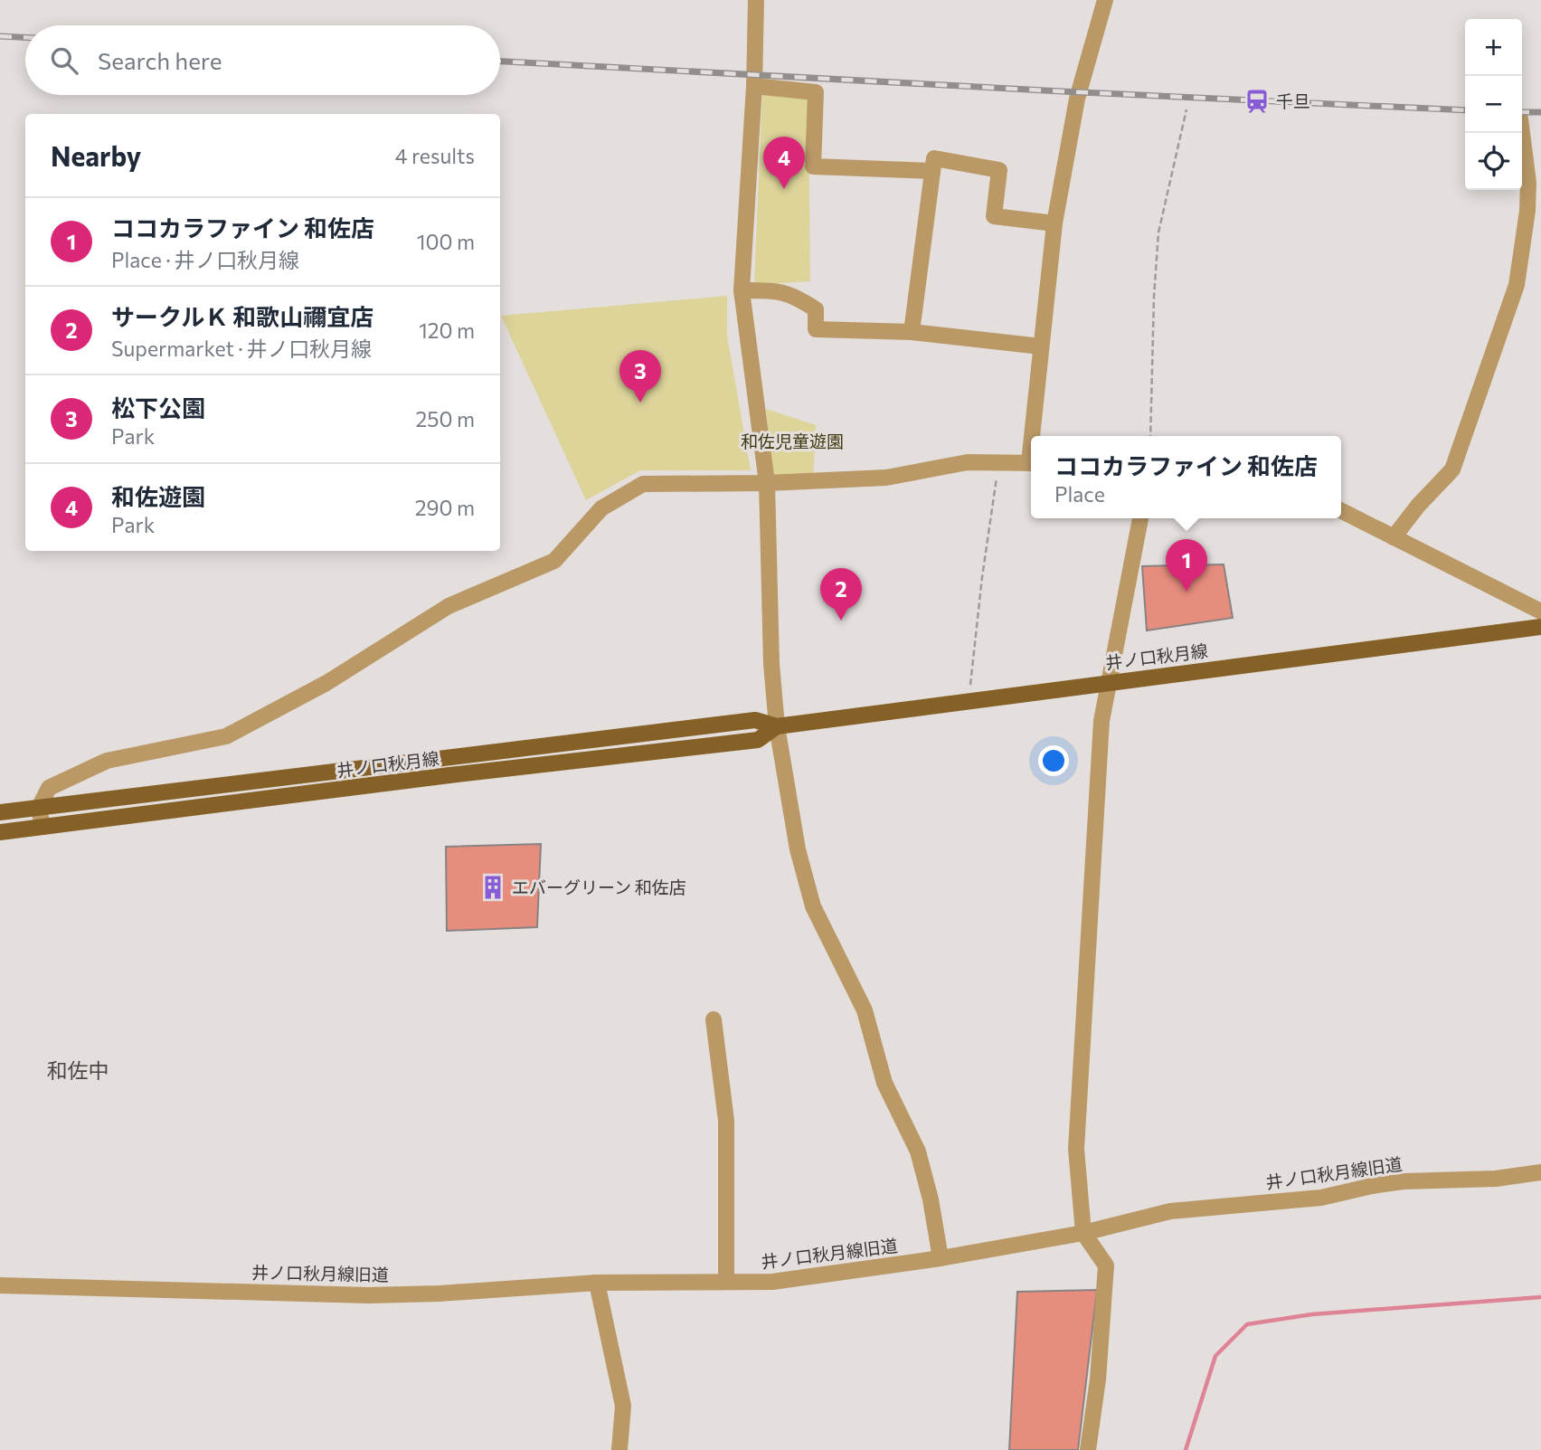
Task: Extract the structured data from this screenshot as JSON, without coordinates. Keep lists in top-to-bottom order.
{
  "streets": {
    "main road": ["井ノ口秋月線"],
    "street": ["井ノ口秋月線旧道"]
  },
  "districts": ["和佐中"],
  "parks": ["和佐児童遊園"],
  "places": {
    "station": ["千旦"],
    "building": ["エバーグリーン 和佐店"]
  },
  "page": {
    "map_buttons": ["+", "−"],
    "search": "Search here",
    "heading": ["Nearby", "4 results"],
    "pins": [
      "4",
      "3",
      "1",
      "2"
    ],
    "list": [
      {
        "mark": "1",
        "name": "ココカラファイン 和佐店",
        "note": "Place · 井ノ口秋月線",
        "value": "100 m"
      },
      {
        "mark": "2",
        "name": "サークルＫ 和歌山禰宜店",
        "note": "Supermarket · 井ノ口秋月線",
        "value": "120 m"
      },
      {
        "mark": "3",
        "name": "松下公園",
        "note": "Park",
        "value": "250 m"
      },
      {
        "mark": "4",
        "name": "和佐遊園",
        "note": "Park",
        "value": "290 m"
      }
    ],
    "popup": ["ココカラファイン 和佐店", "Place"]
  }
}
